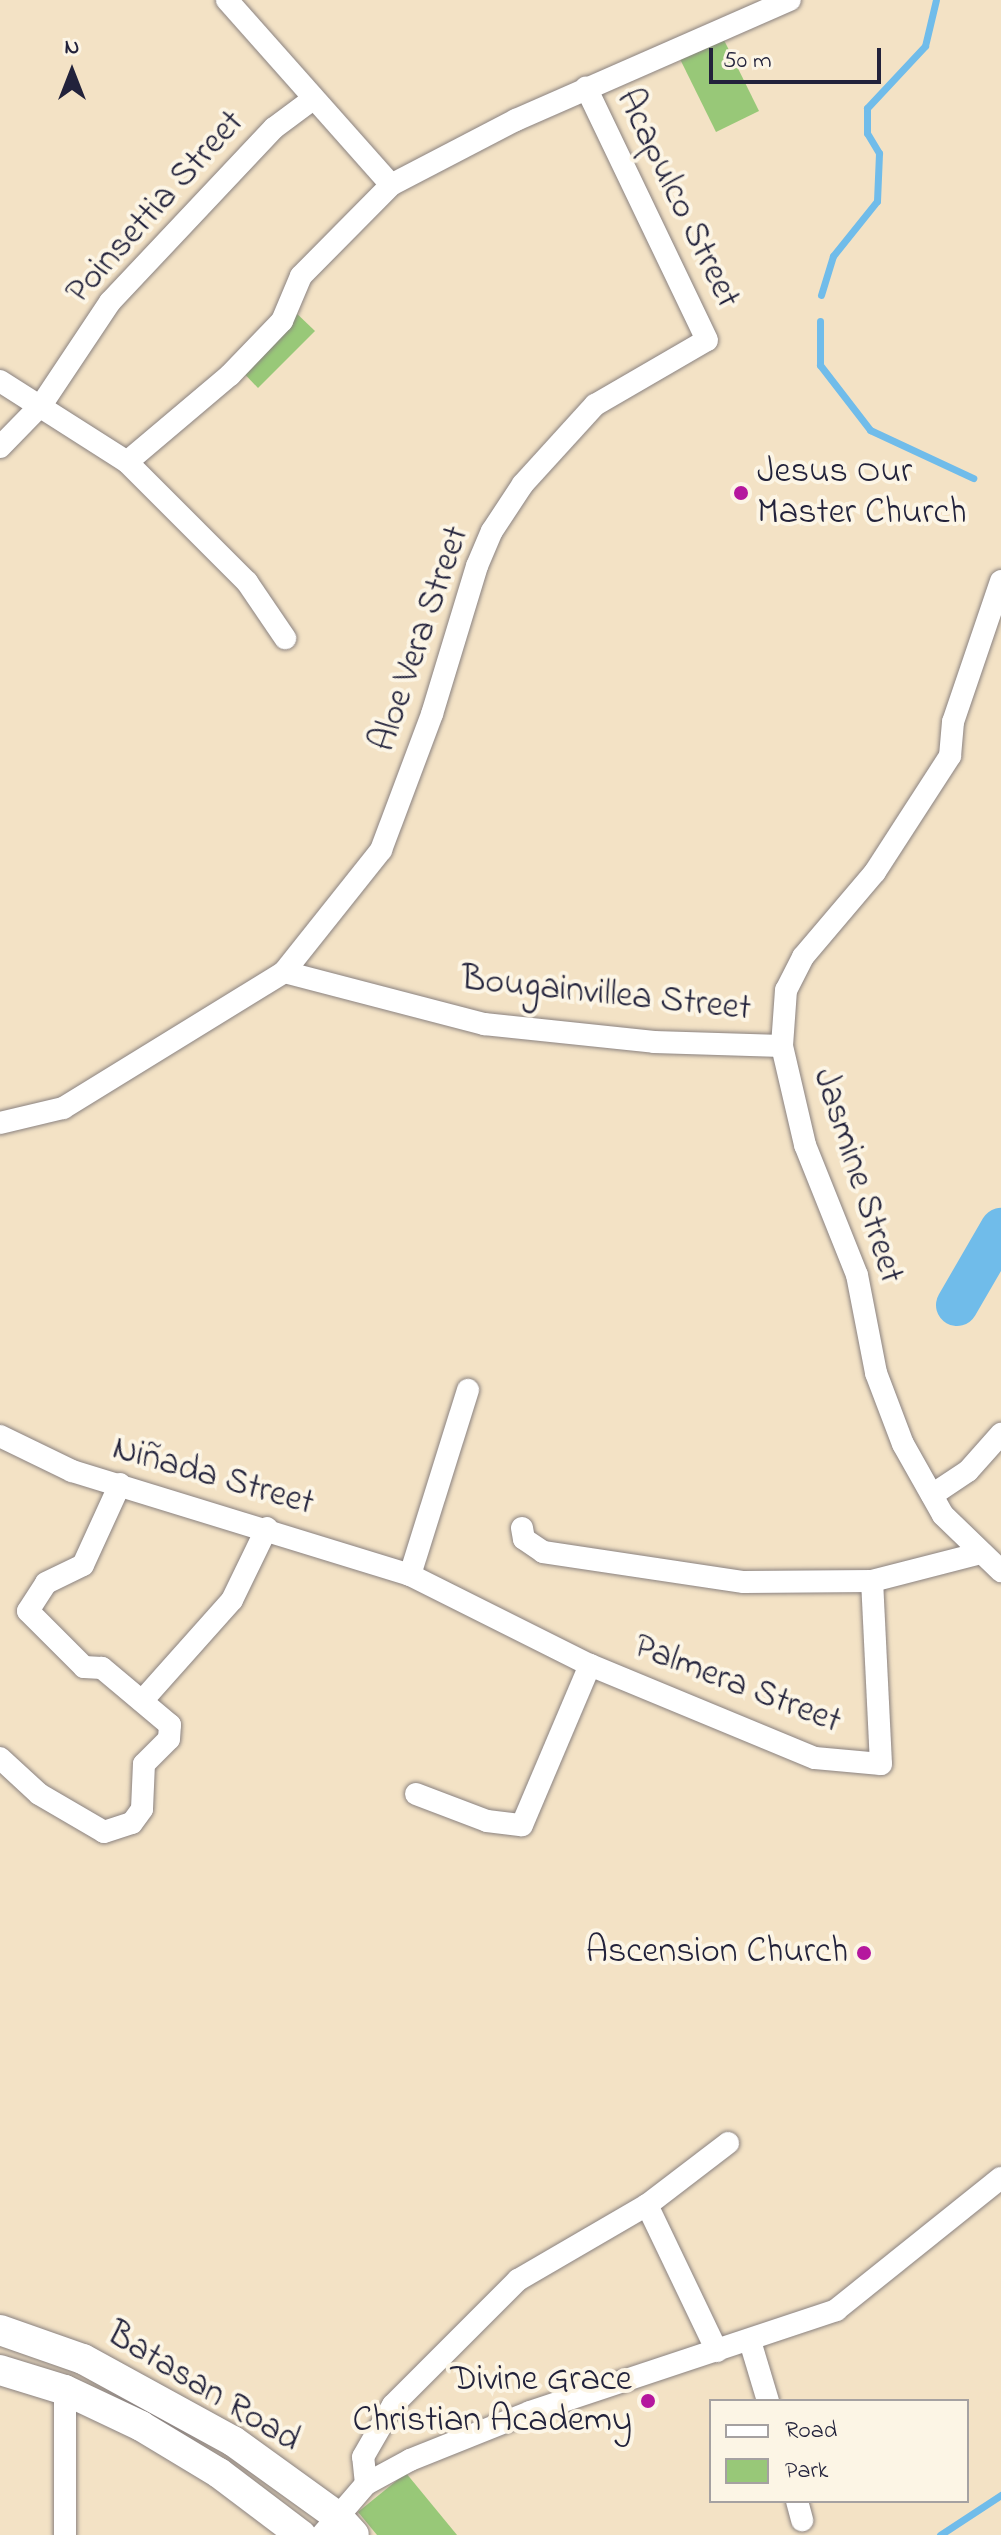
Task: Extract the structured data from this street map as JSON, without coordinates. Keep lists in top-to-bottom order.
{
  "streets": {
    "main road": ["Batasan Road"],
    "street": [
      "Acapulco Street",
      "Poinsettia Street",
      "Aloe Vera Street",
      "Bougainvillea Street",
      "Jasmine Street",
      "Niñada Street",
      "Palmera Street"
    ]
  },
  "crossings": [
    ["Acapulco Street", "Aloe Vera Street"],
    ["Aloe Vera Street", "Bougainvillea Street"],
    ["Bougainvillea Street", "Jasmine Street"],
    ["Niñada Street", "Palmera Street"]
  ],
  "places": ["Jesus Our Master Church", "Ascension Church", "Divine Grace Christian Academy"],
  "legend": ["Road", "Park"],
  "scale_bar": "50 m",
  "north": "top"
}
